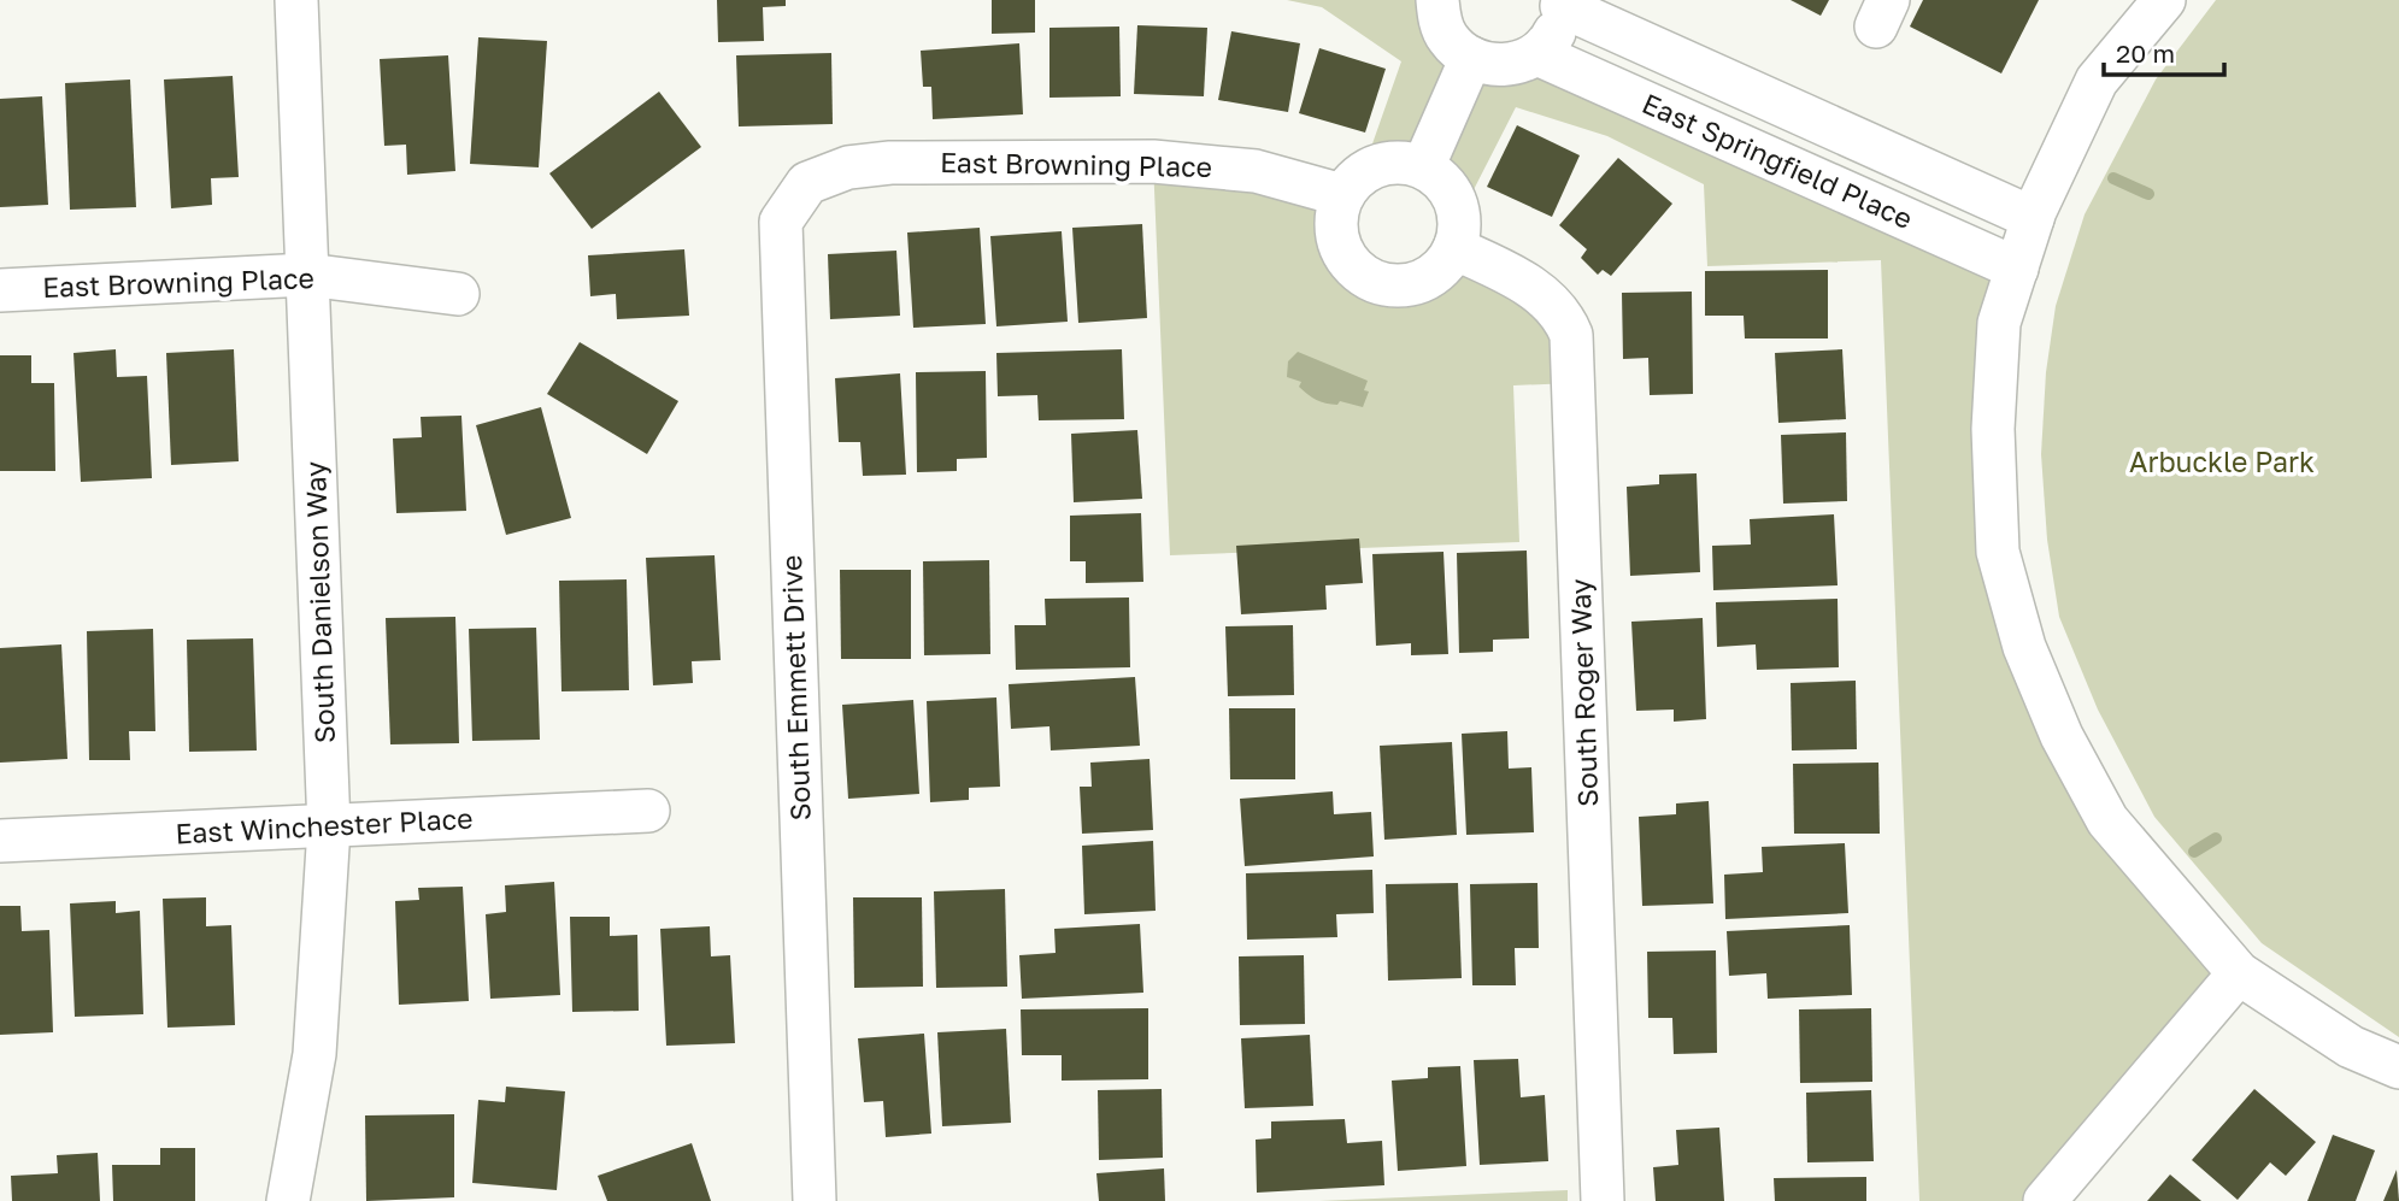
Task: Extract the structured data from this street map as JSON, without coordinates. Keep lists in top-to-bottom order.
{
  "streets": {
    "street": [
      "East Springfield Place",
      "East Browning Place",
      "South Danielson Way",
      "South Emmett Drive",
      "South Roger Way",
      "East Winchester Place"
    ]
  },
  "crossings": [
    ["East Browning Place", "South Danielson Way"],
    ["East Browning Place", "South Emmett Drive"],
    ["East Browning Place", "South Roger Way"],
    ["South Danielson Way", "East Winchester Place"]
  ],
  "parks": ["Arbuckle Park"],
  "scale_bar": "20 m"
}
